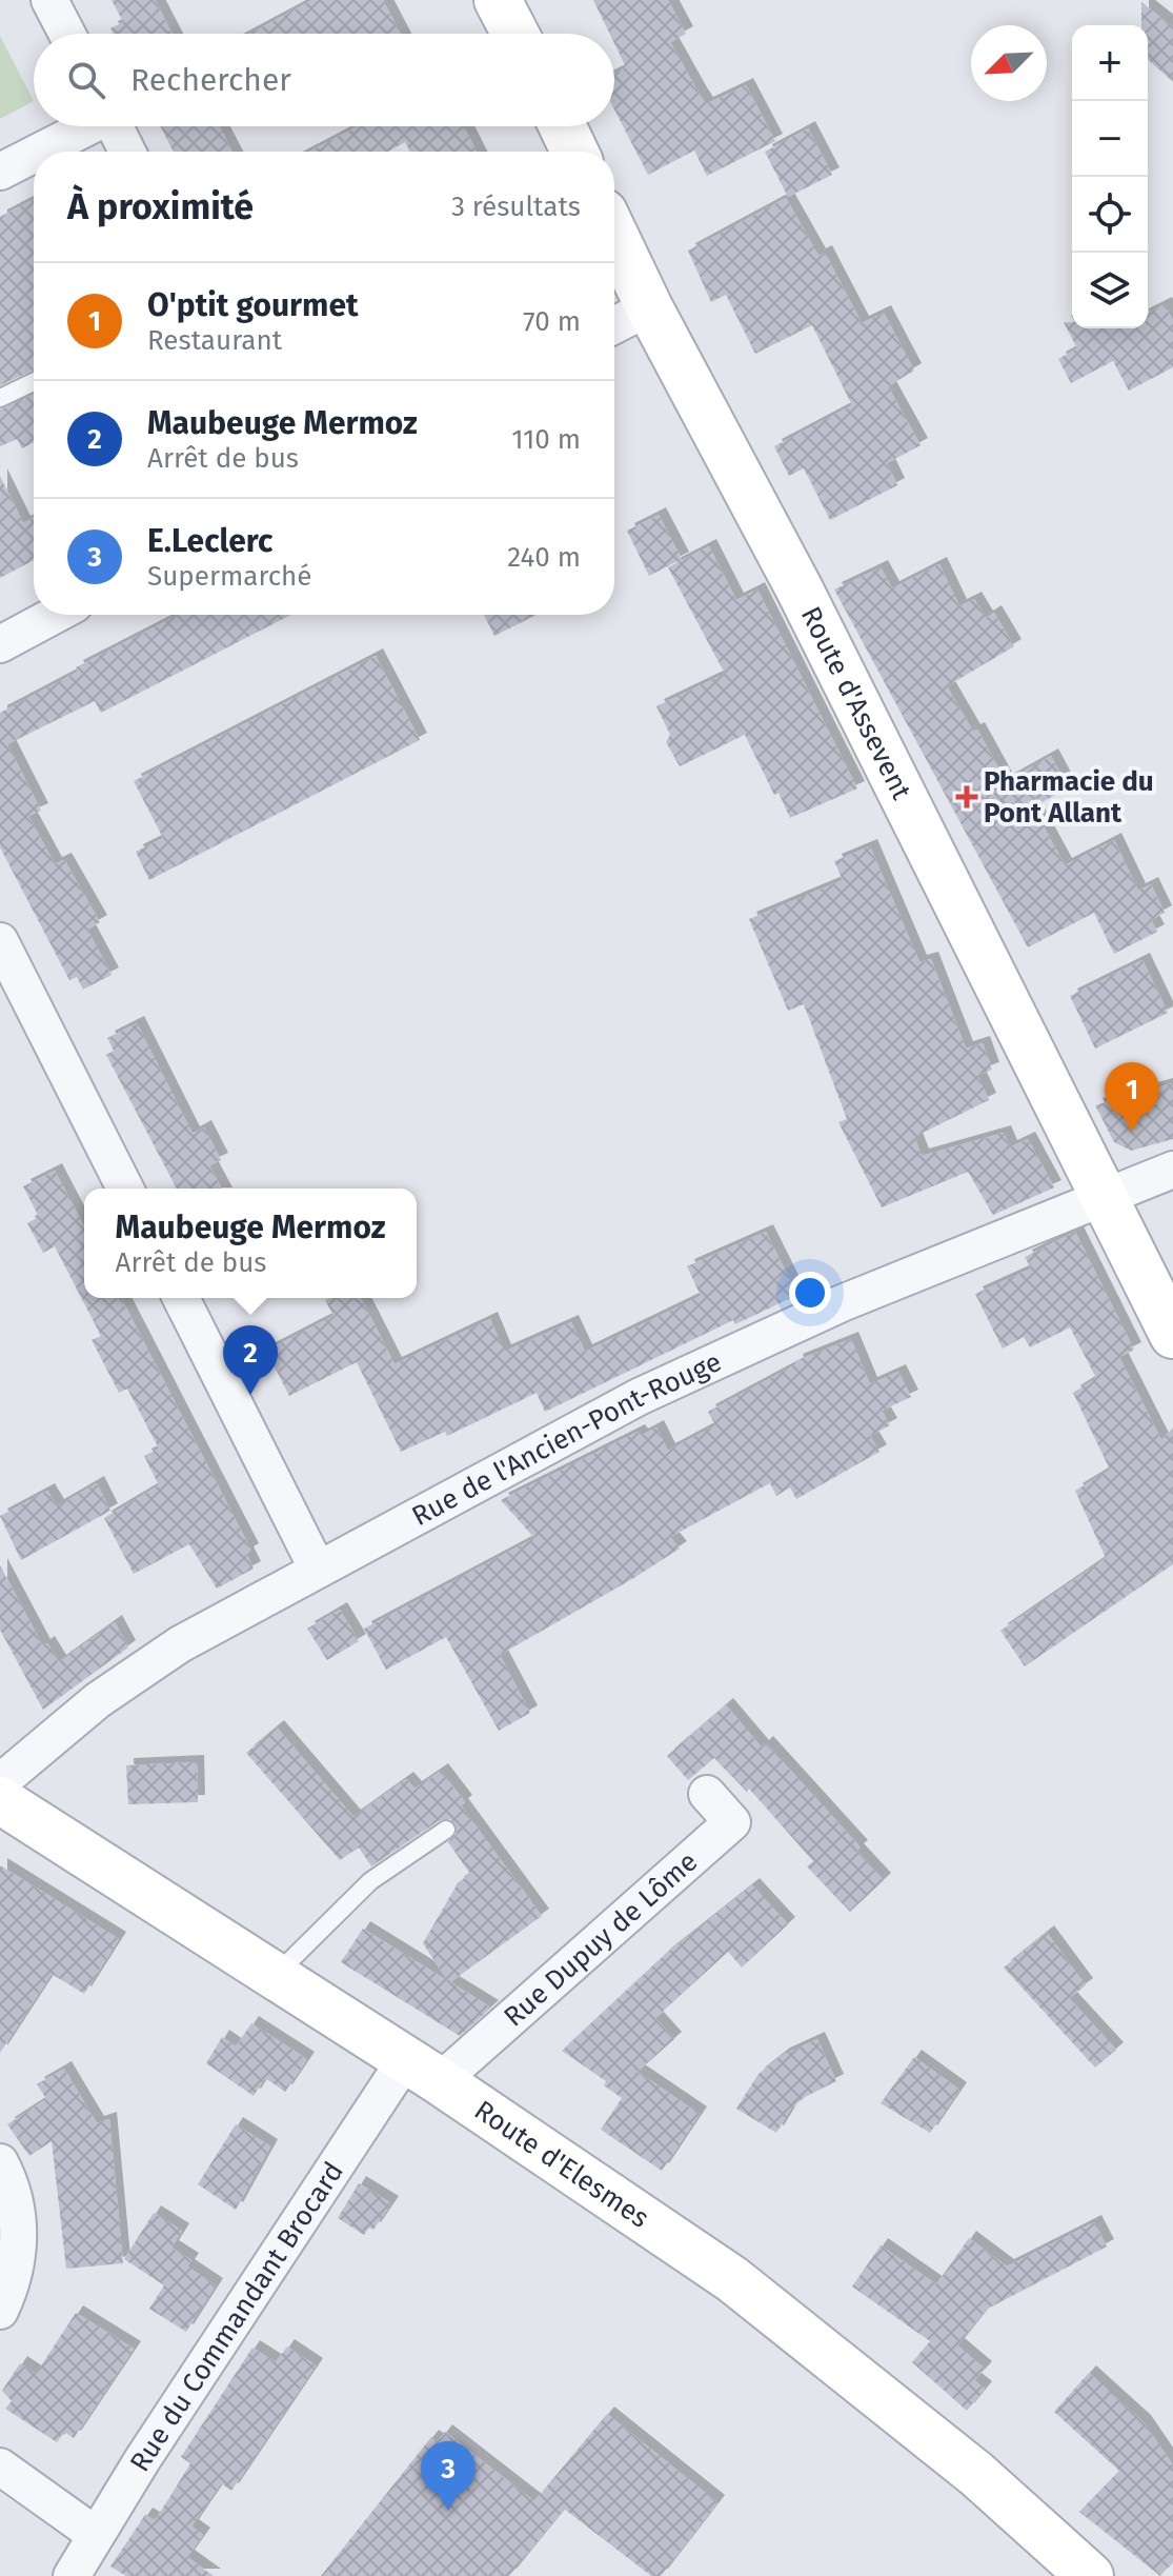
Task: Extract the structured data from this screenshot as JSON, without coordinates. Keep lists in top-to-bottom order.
{
  "streets": {
    "street": [
      "Route d'Assevent",
      "Rue de l'Ancien-Pont-Rouge",
      "Rue Dupuy de Lôme",
      "Route d'Elesmes",
      "Rue du Commandant Brocard"
    ]
  },
  "crossings": [
    ["Route d'Assevent", "Rue de l'Ancien-Pont-Rouge"],
    ["Rue Dupuy de Lôme", "Route d'Elesmes"],
    ["Rue Dupuy de Lôme", "Rue du Commandant Brocard"],
    ["Route d'Elesmes", "Rue du Commandant Brocard"]
  ],
  "places": {
    "health": ["Pharmacie du Pont Allant"]
  },
  "north": "bottom left",
  "page": {
    "map_buttons": ["+", "−"],
    "search": "Rechercher",
    "heading": ["À proximité", "3 résultats"],
    "list": [
      {
        "mark": "1",
        "name": "O'ptit gourmet",
        "note": "Restaurant",
        "value": "70 m"
      },
      {
        "mark": "2",
        "name": "Maubeuge Mermoz",
        "note": "Arrêt de bus",
        "value": "110 m"
      },
      {
        "mark": "3",
        "name": "E.Leclerc",
        "note": "Supermarché",
        "value": "240 m"
      }
    ],
    "pins": ["1", "2", "3"],
    "popup": ["Maubeuge Mermoz", "Arrêt de bus"]
  }
}
